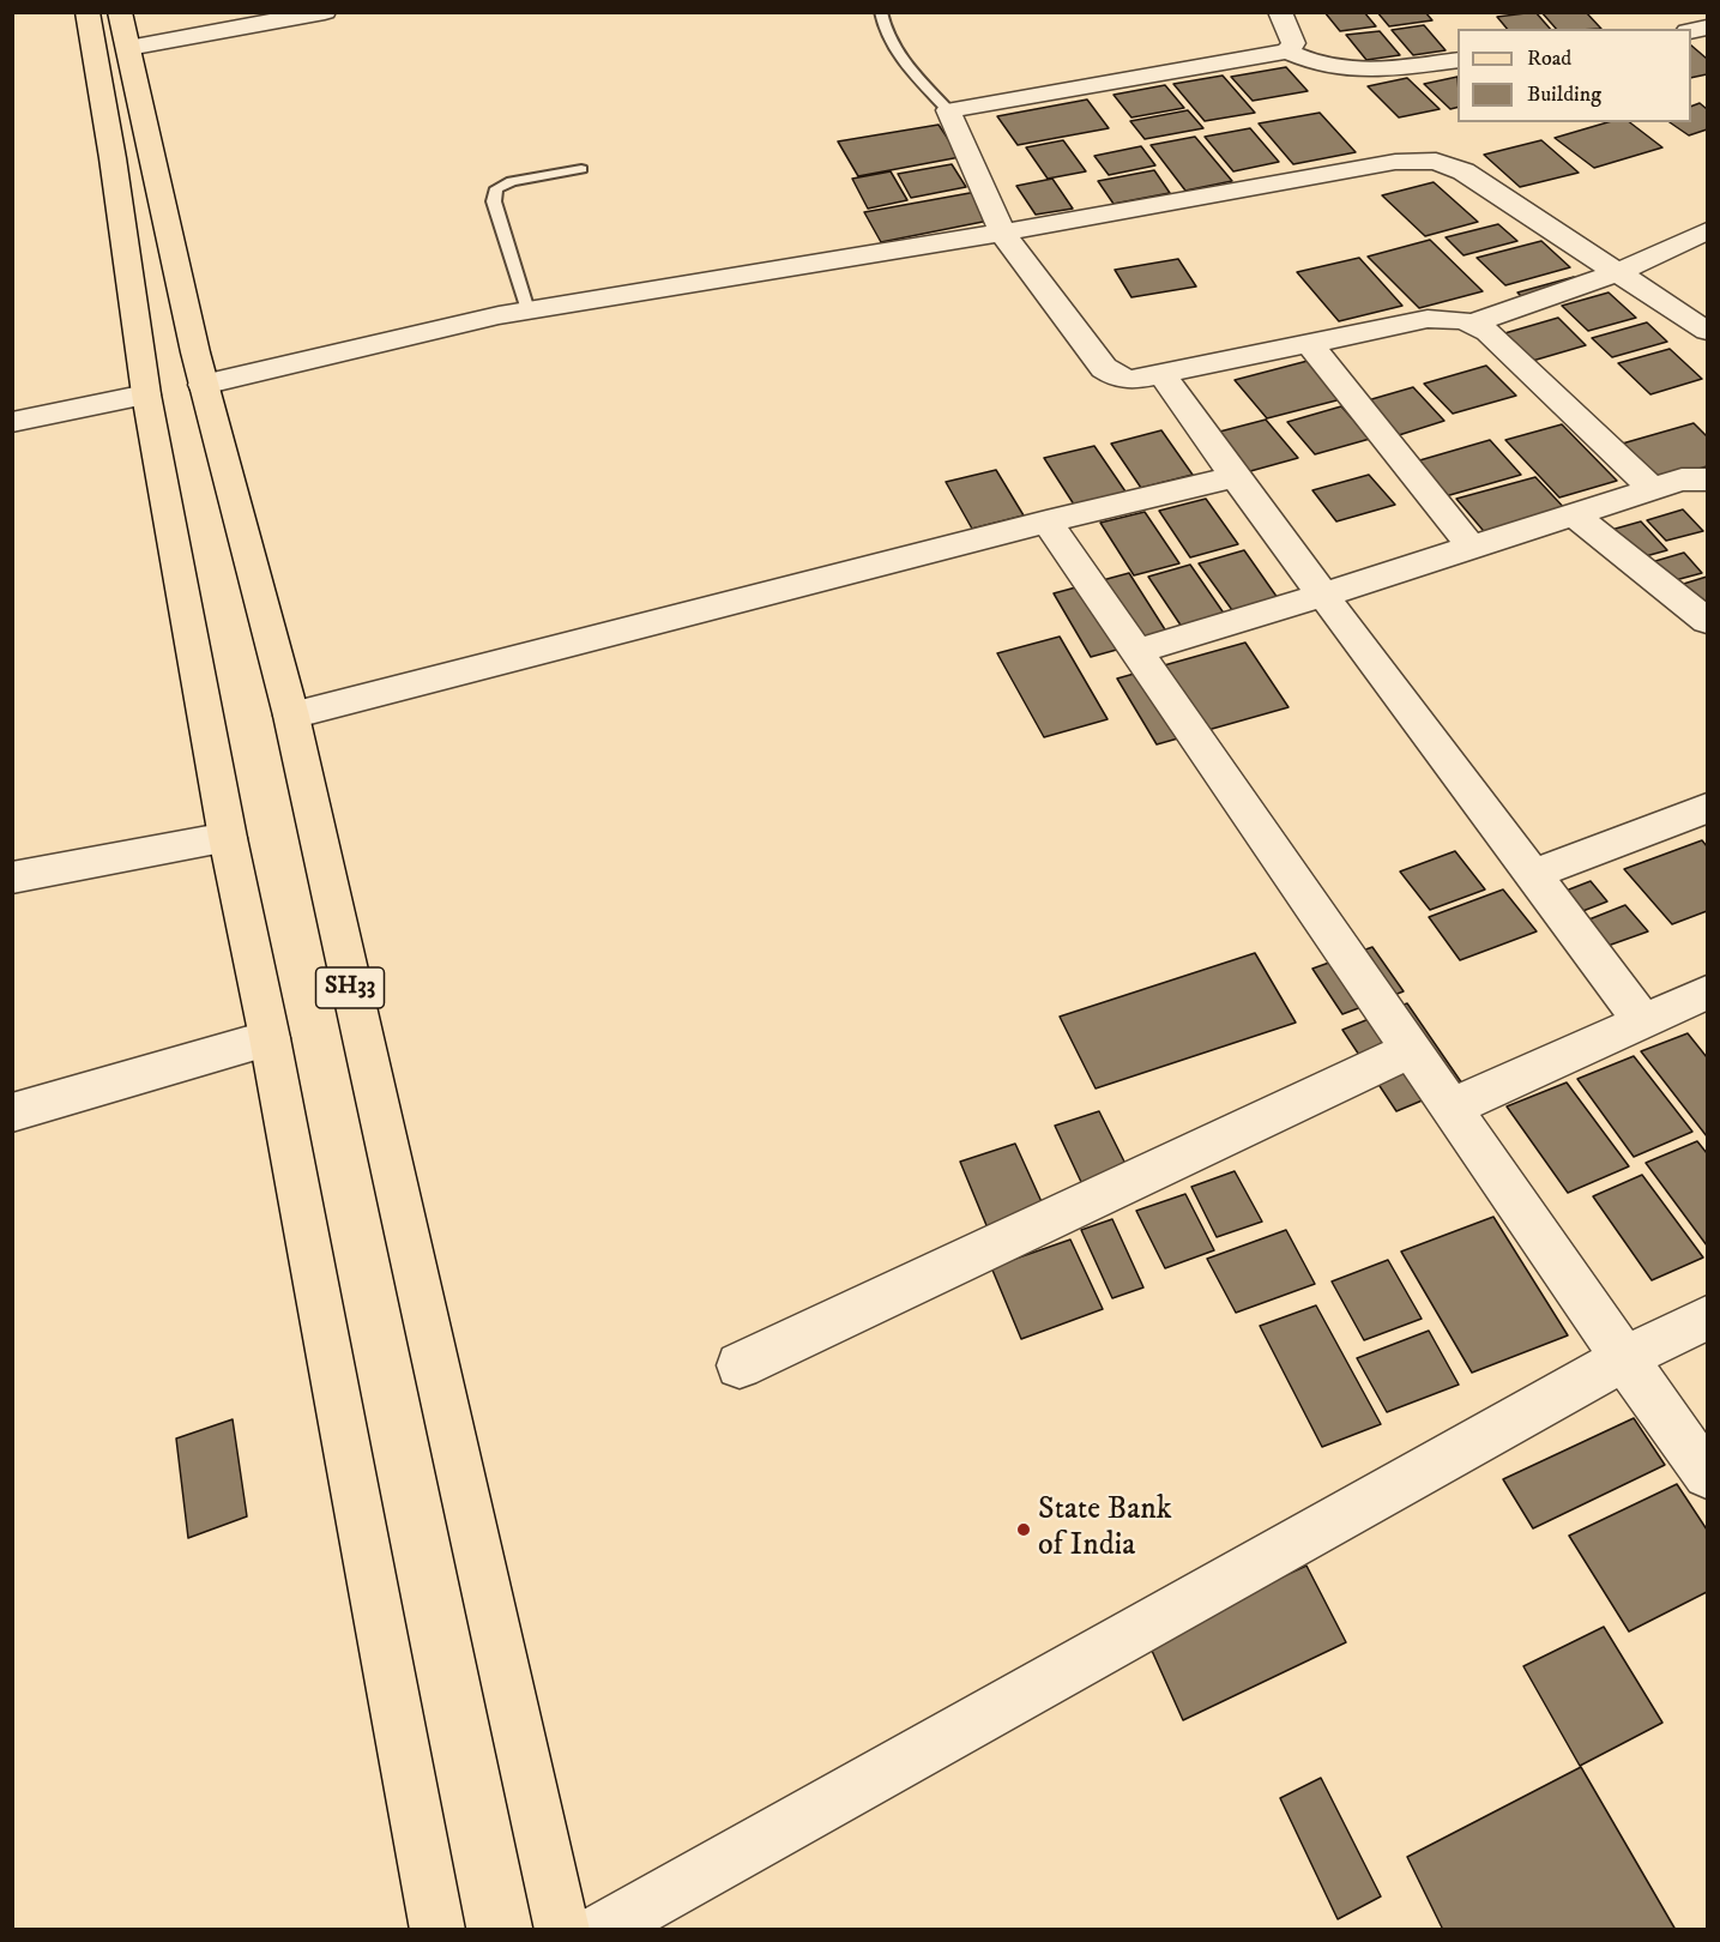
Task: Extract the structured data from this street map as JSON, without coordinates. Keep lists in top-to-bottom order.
{
  "streets": {
    "main road": ["SH33"]
  },
  "places": ["State Bank of India"],
  "legend": ["Road", "Building"]
}
